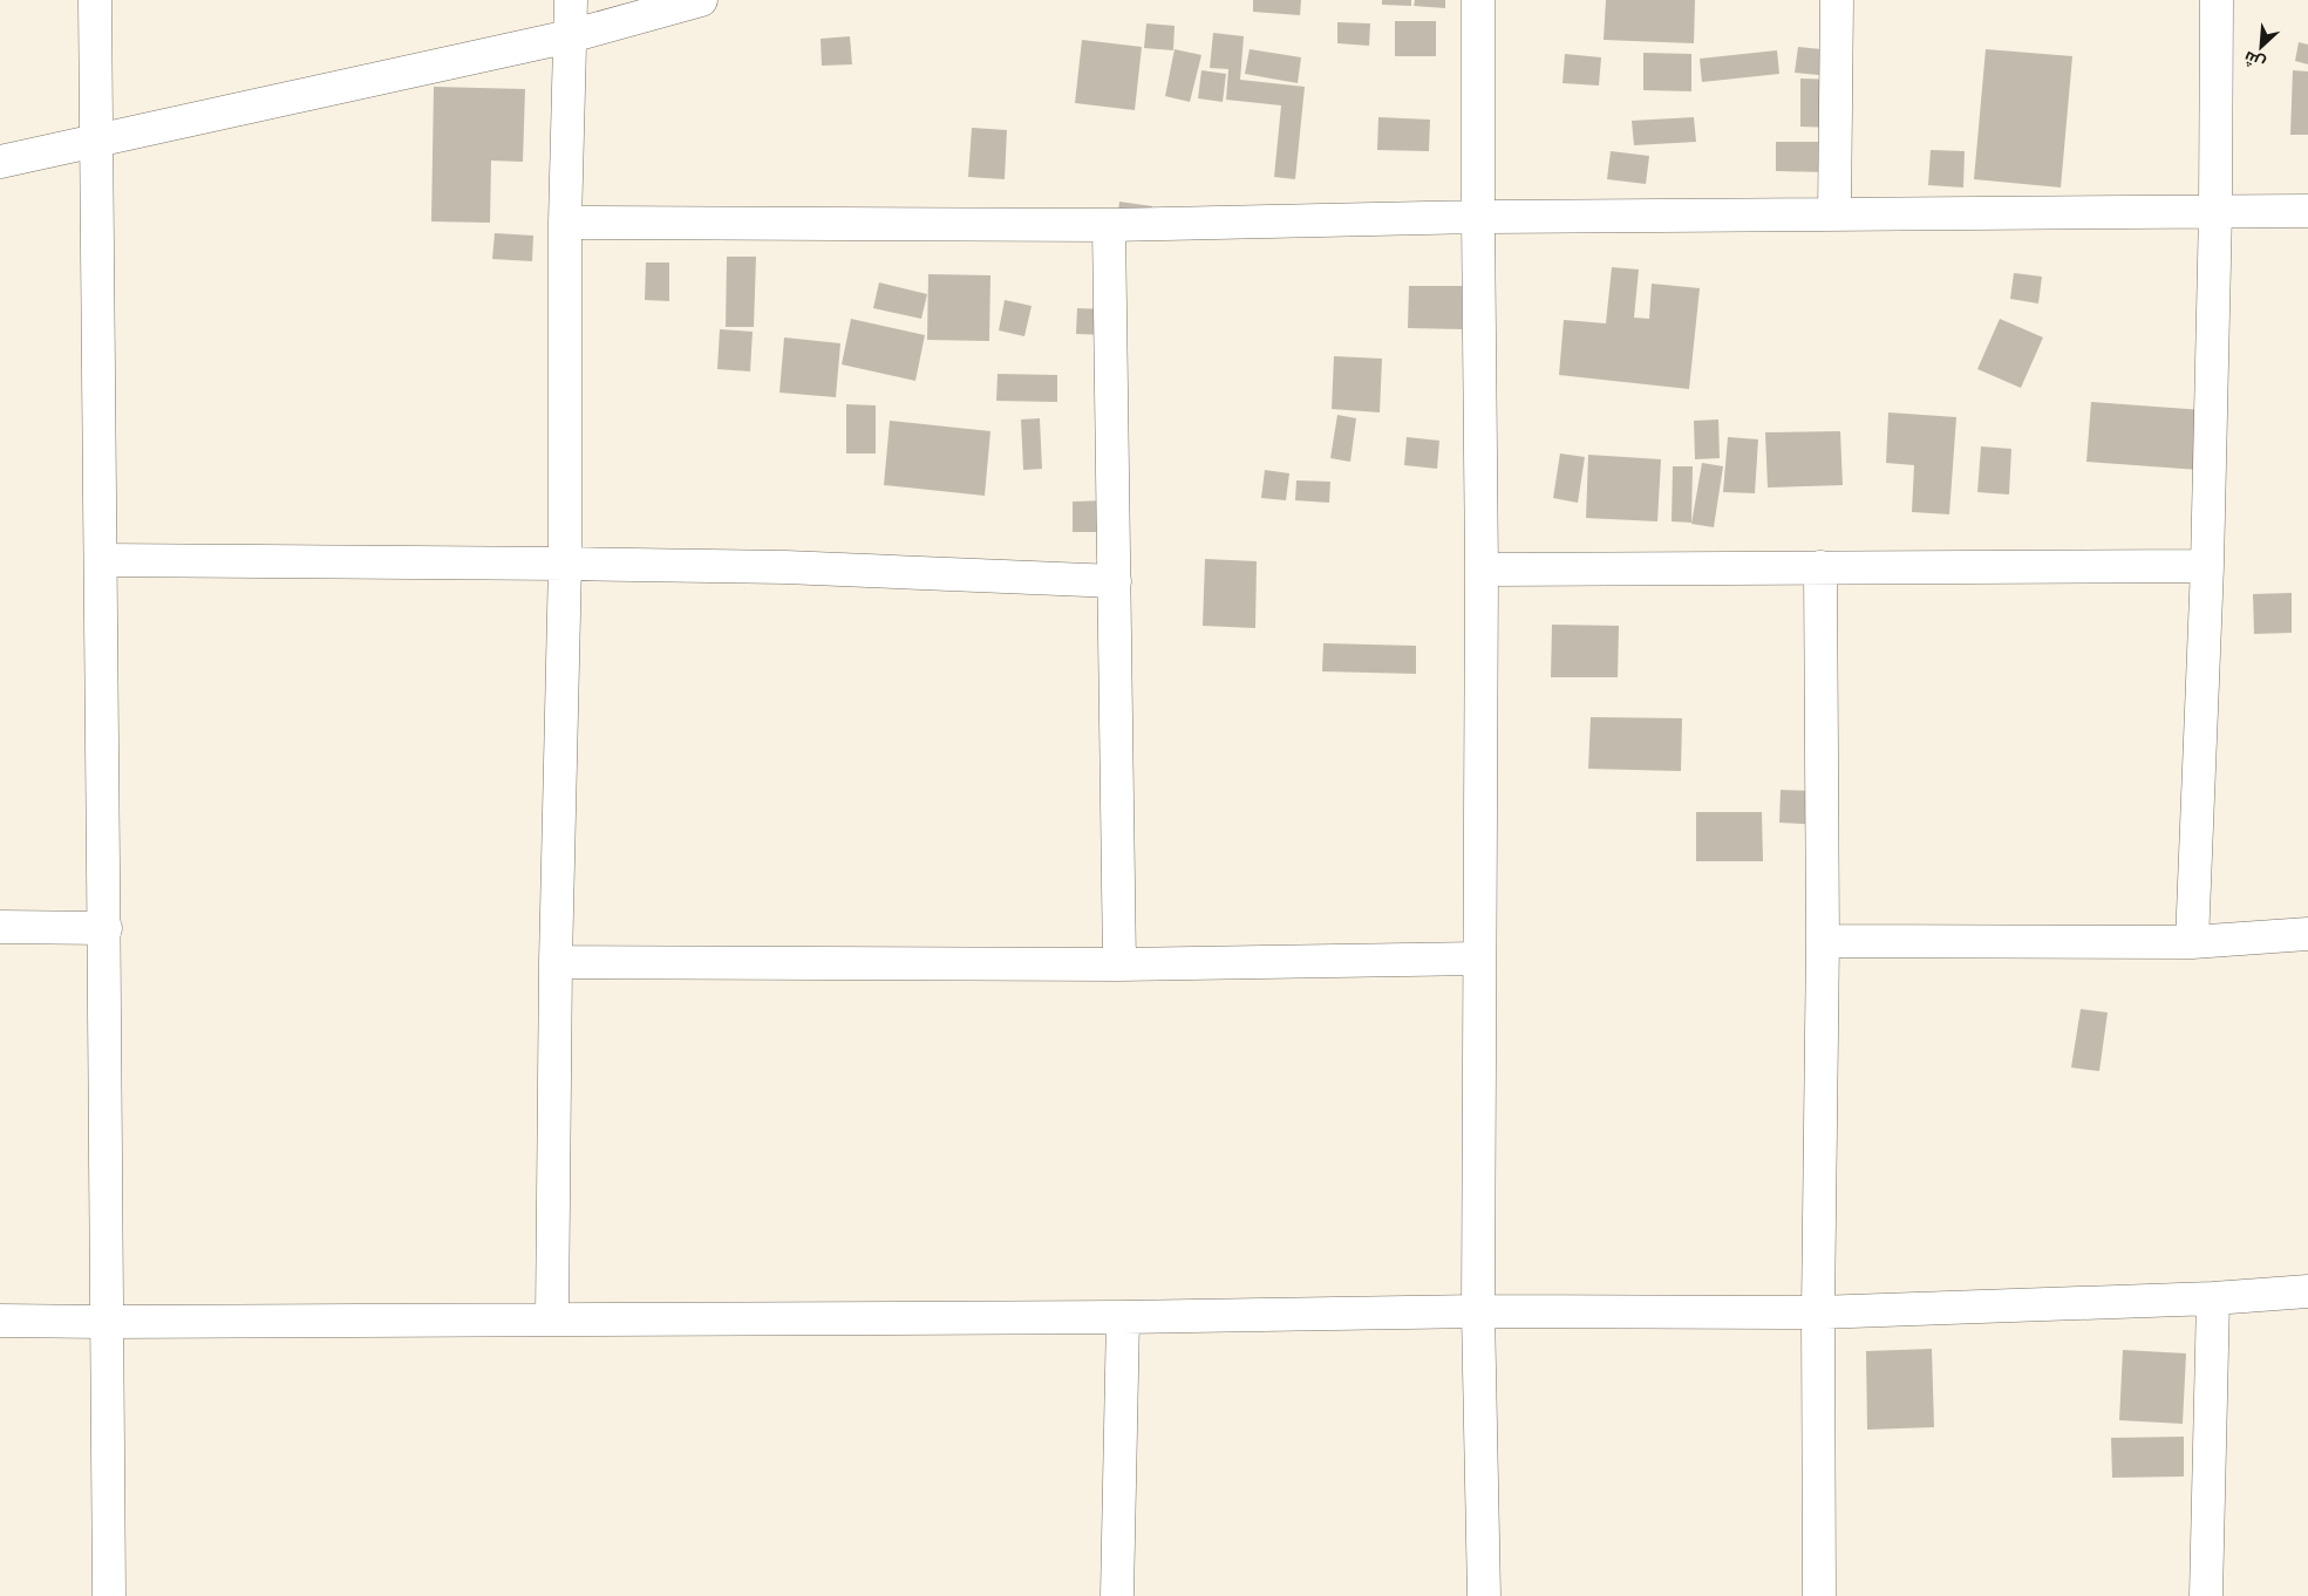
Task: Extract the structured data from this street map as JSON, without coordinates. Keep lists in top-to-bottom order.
{
  "north": "bottom left"
}
